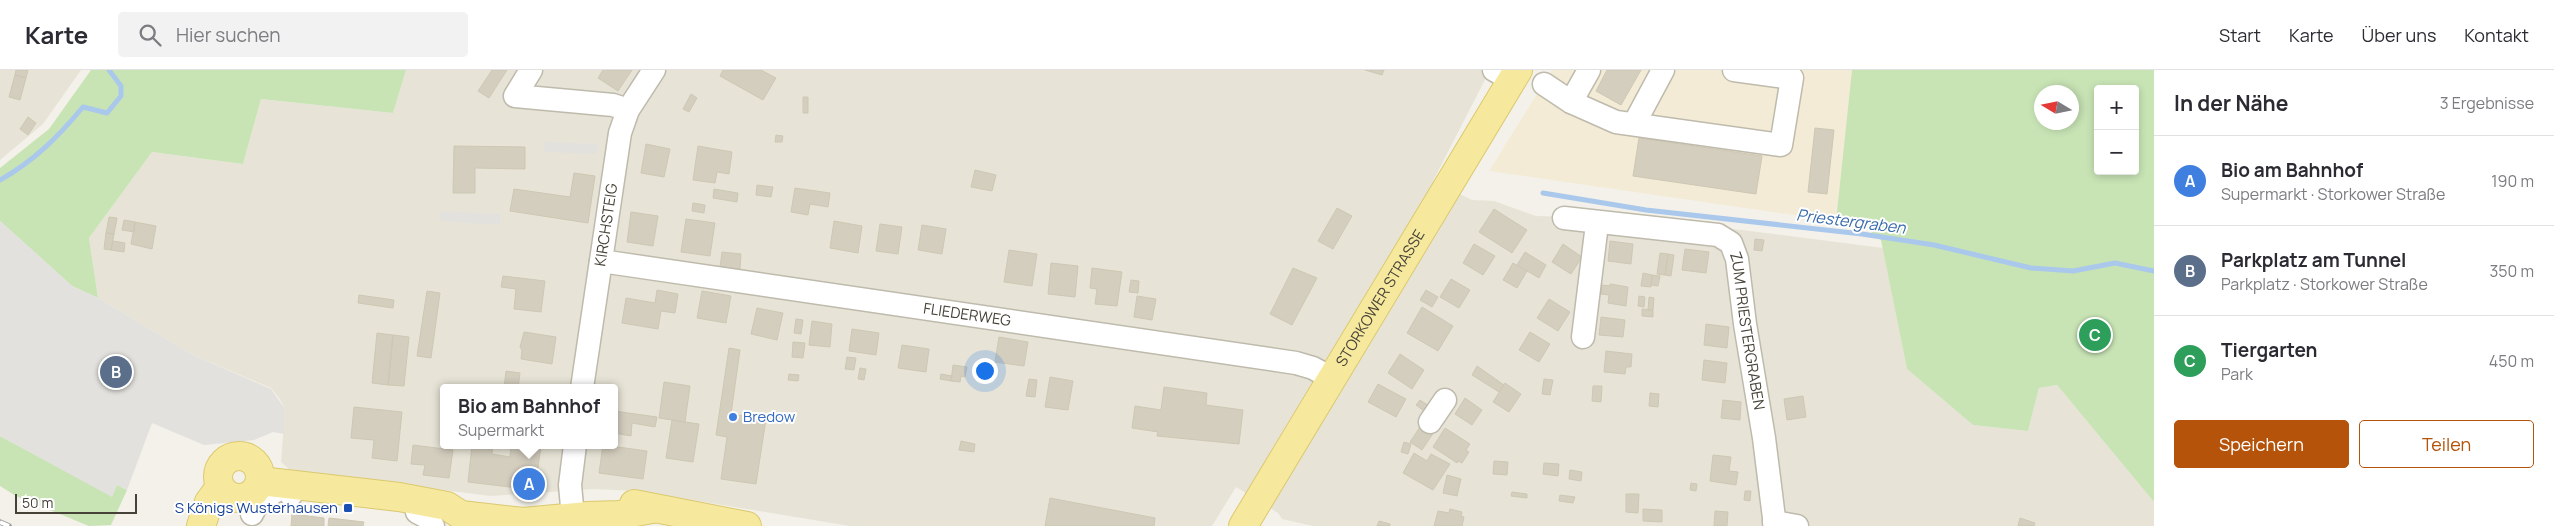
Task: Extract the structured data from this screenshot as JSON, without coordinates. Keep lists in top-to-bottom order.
{
  "streets": {
    "main road": ["STORKOWER STRASSE"],
    "street": ["KIRCHSTEIG", "FLIEDERWEG", "ZUM PRIESTERGRABEN"]
  },
  "crossings": [
    ["KIRCHSTEIG", "FLIEDERWEG"],
    ["STORKOWER STRASSE", "FLIEDERWEG"]
  ],
  "water": ["Priestergraben"],
  "places": {
    "other": ["Bredow"],
    "transit": ["S Königs Wusterhausen"]
  },
  "scale_bar": "50 m",
  "north": "left",
  "page": {
    "header": "Karte",
    "search": "Hier suchen",
    "nav": [
      "Start",
      "Karte",
      "Über uns",
      "Kontakt"
    ],
    "heading": ["In der Nähe", "3 Ergebnisse"],
    "map_buttons": ["+", "−"],
    "list": [
      {
        "mark": "A",
        "name": "Bio am Bahnhof",
        "note": "Supermarkt · Storkower Straße",
        "value": "190 m"
      },
      {
        "mark": "B",
        "name": "Parkplatz am Tunnel",
        "note": "Parkplatz · Storkower Straße",
        "value": "350 m"
      },
      {
        "mark": "C",
        "name": "Tiergarten",
        "note": "Park",
        "value": "450 m"
      }
    ],
    "pins": ["C", "B", "A"],
    "popup": ["Bio am Bahnhof", "Supermarkt"],
    "buttons": ["Speichern", "Teilen"],
    "scale": "50 m"
  }
}
